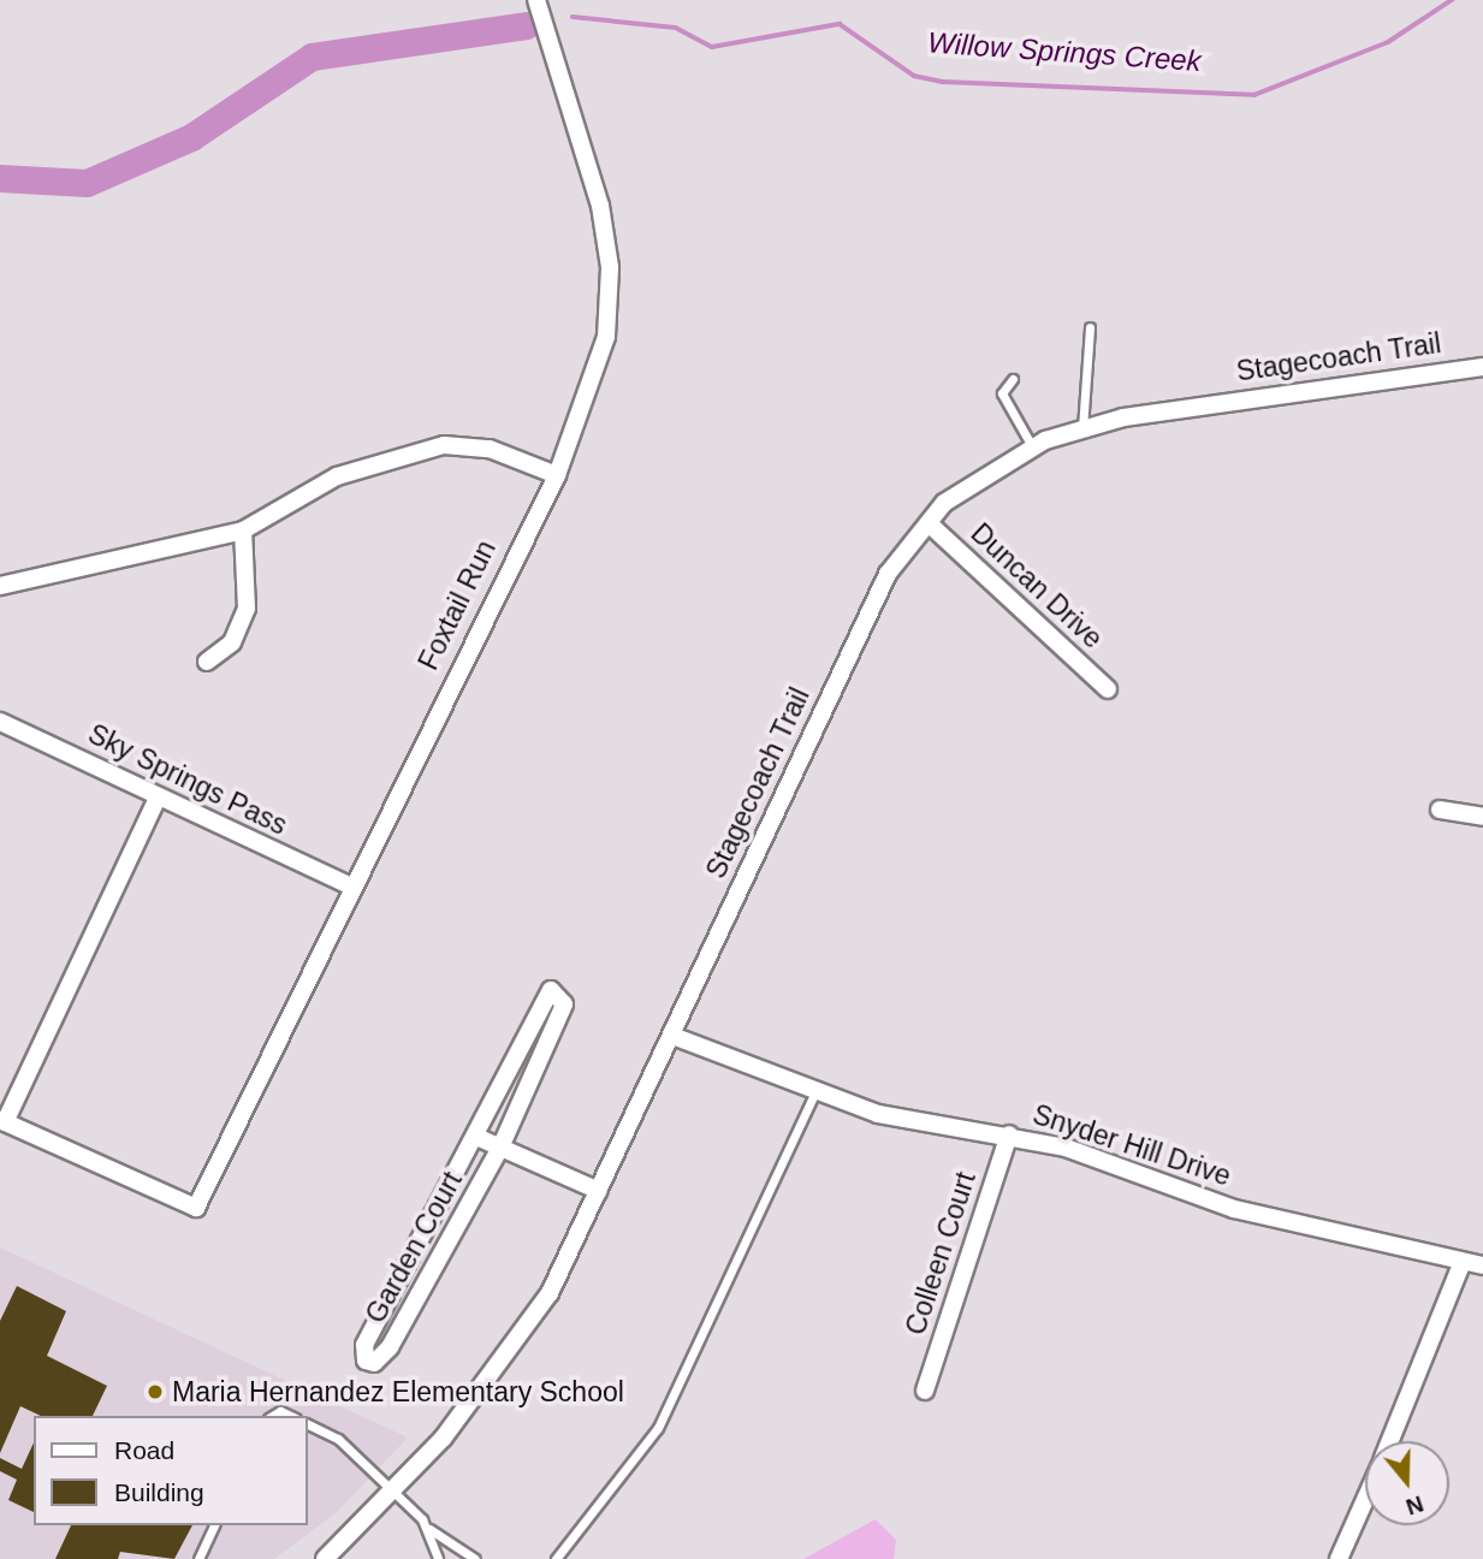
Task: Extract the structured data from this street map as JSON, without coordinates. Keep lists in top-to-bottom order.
{
  "streets": {
    "street": [
      "Stagecoach Trail",
      "Duncan Drive",
      "Foxtail Run",
      "Sky Springs Pass",
      "Snyder Hill Drive",
      "Garden Court",
      "Colleen Court"
    ]
  },
  "crossings": [
    ["Stagecoach Trail", "Duncan Drive"],
    ["Stagecoach Trail", "Snyder Hill Drive"],
    ["Foxtail Run", "Sky Springs Pass"],
    ["Snyder Hill Drive", "Colleen Court"]
  ],
  "water": ["Willow Springs Creek"],
  "places": ["Maria Hernandez Elementary School"],
  "legend": ["Road", "Building"],
  "north": "bottom"
}
